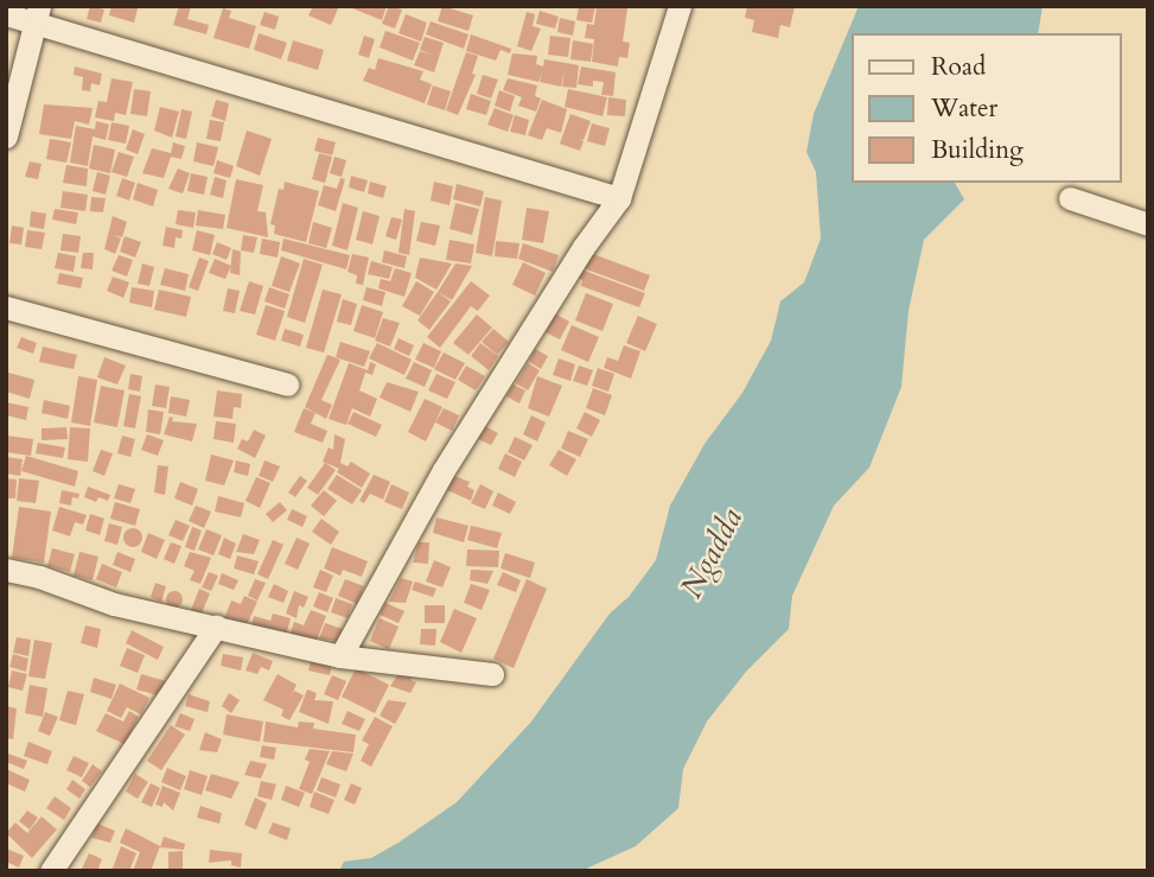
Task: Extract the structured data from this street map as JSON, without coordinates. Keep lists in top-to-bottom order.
{
  "water": ["Ngadda"],
  "legend": ["Road", "Water", "Building"]
}
